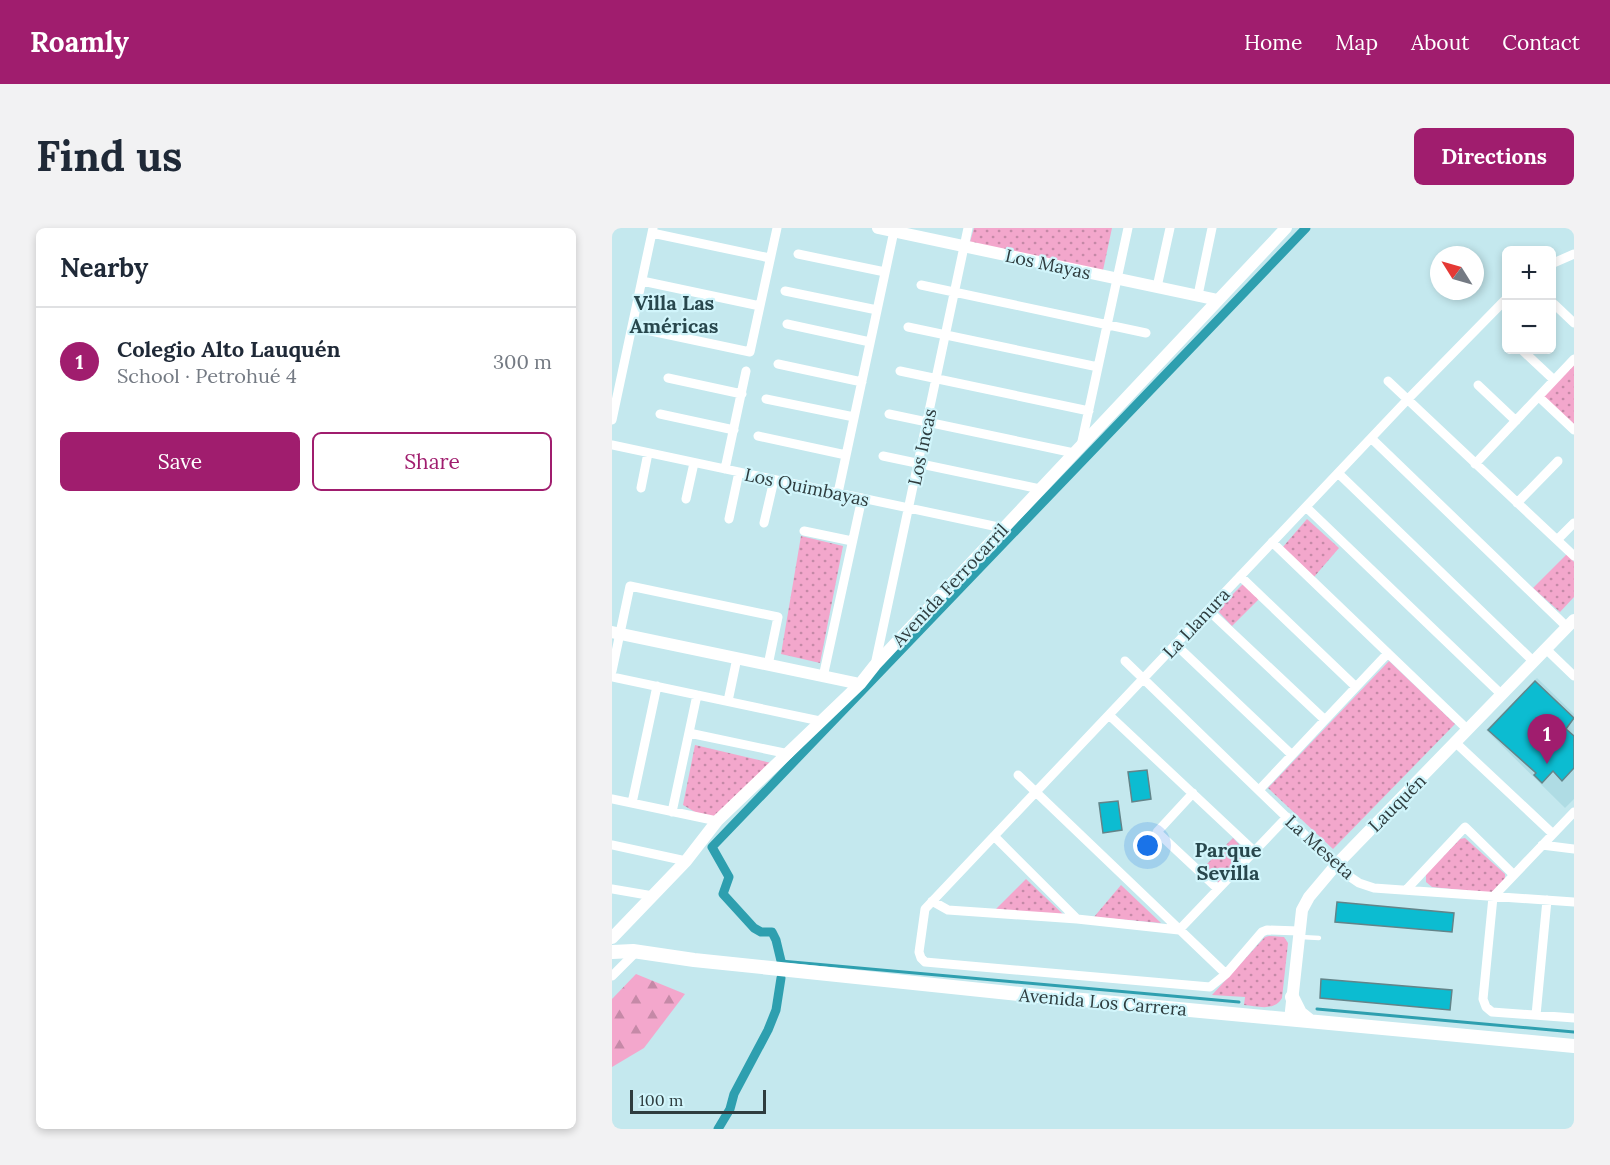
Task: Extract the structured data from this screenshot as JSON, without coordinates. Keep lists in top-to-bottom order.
{
  "streets": {
    "main road": ["Avenida Los Carrera"],
    "street": [
      "Los Mayas",
      "Los Incas",
      "Los Quimbayas",
      "Avenida Ferrocarril",
      "La Llanura",
      "Lauquén",
      "La Meseta"
    ]
  },
  "crossings": [
    ["Los Mayas", "Los Incas"],
    ["Los Mayas", "Avenida Ferrocarril"],
    ["Los Incas", "Los Quimbayas"],
    ["Los Incas", "Avenida Ferrocarril"],
    ["Los Quimbayas", "Avenida Ferrocarril"],
    ["Avenida Ferrocarril", "Avenida Los Carrera"],
    ["La Llanura", "La Meseta"],
    ["Lauquén", "La Meseta"],
    ["Lauquén", "Avenida Los Carrera"]
  ],
  "districts": ["Villa Las Américas", "Parque Sevilla"],
  "scale_bar": "100 m",
  "north": "top left",
  "page": {
    "header": "Roamly",
    "nav": [
      "Home",
      "Map",
      "About",
      "Contact"
    ],
    "buttons": [
      "Directions",
      ["Save", "Share"]
    ],
    "title": "Find us",
    "heading": "Nearby",
    "map_buttons": ["+", "−"],
    "list": [
      {
        "mark": "1",
        "name": "Colegio Alto Lauquén",
        "note": "School · Petrohué 4",
        "value": "300 m"
      }
    ],
    "pins": "1",
    "scale": "100 m"
  }
}
